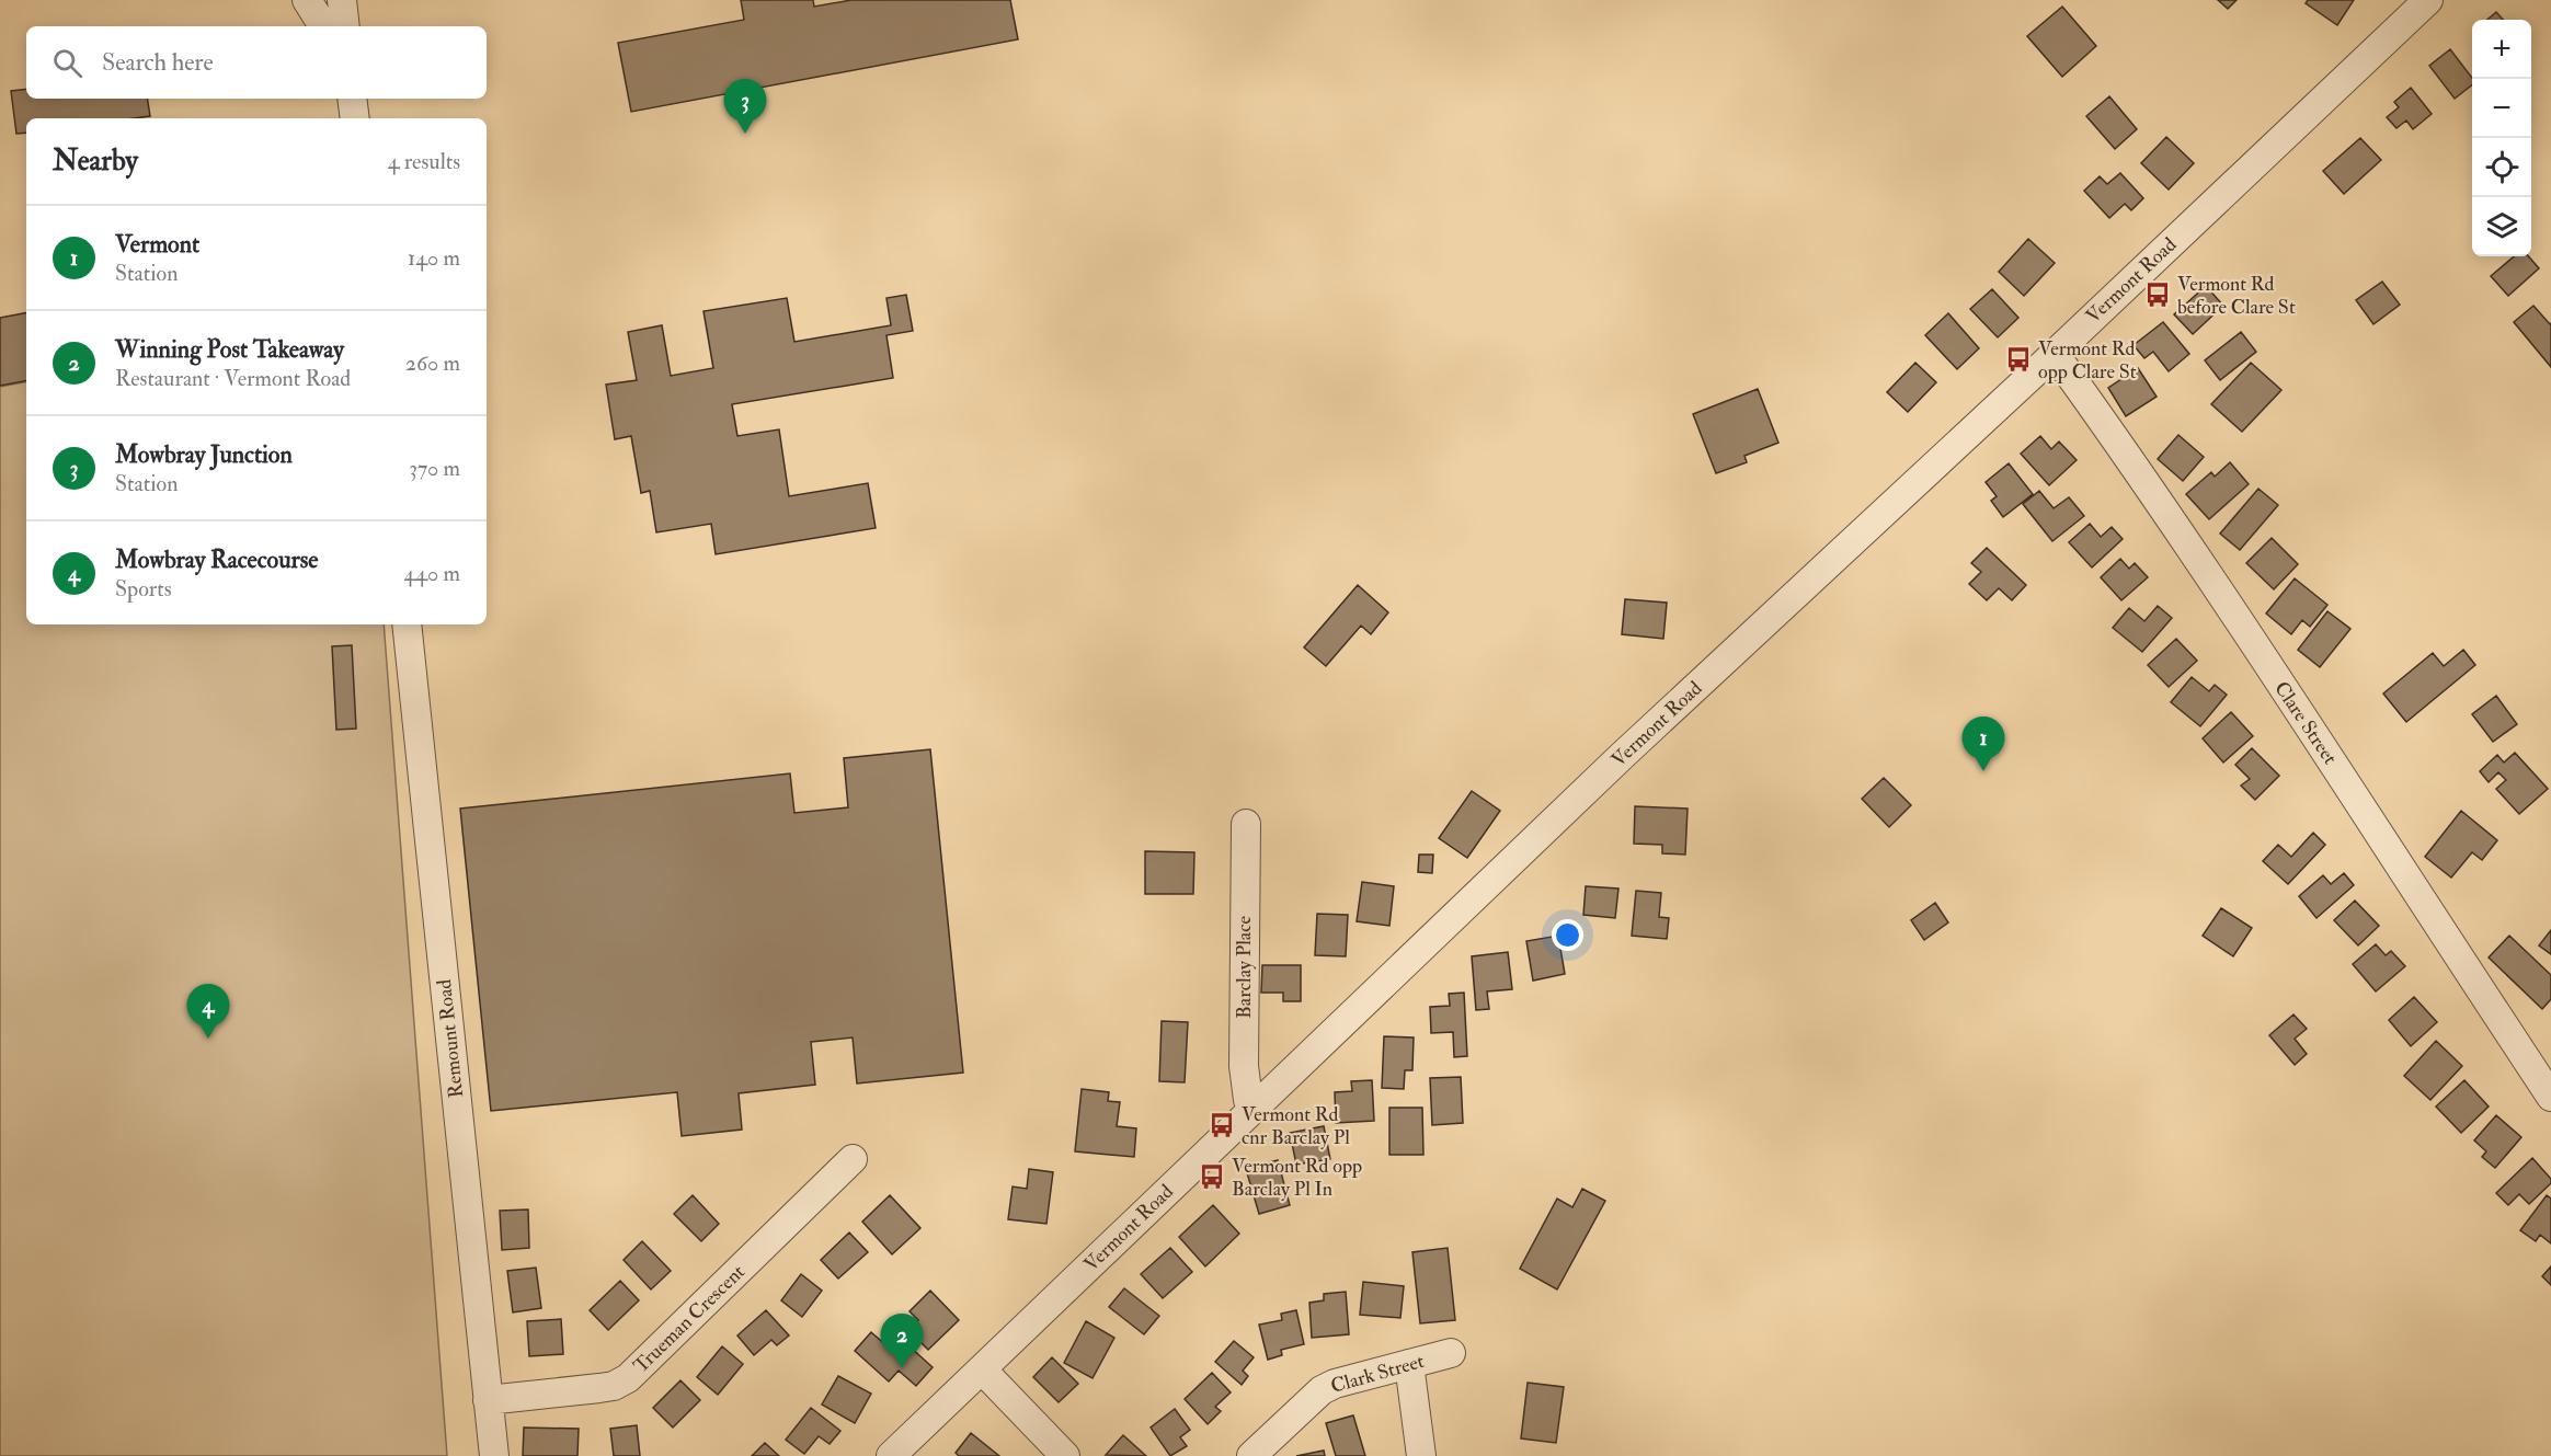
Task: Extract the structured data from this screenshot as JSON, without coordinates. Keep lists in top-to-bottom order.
{
  "streets": {
    "street": [
      "Vermont Road",
      "Clare Street",
      "Barclay Place",
      "Remount Road",
      "Trueman Crescent",
      "Clark Street"
    ]
  },
  "crossings": [
    ["Vermont Road", "Clare Street"],
    ["Vermont Road", "Barclay Place"],
    ["Remount Road", "Trueman Crescent"]
  ],
  "places": {
    "bus stop": [
      "Vermont Rd before Clare St",
      "Vermont Rd opp Clare St",
      "Vermont Rd cnr Barclay Pl",
      "Vermont Rd opp Barclay Pl In"
    ]
  },
  "page": {
    "map_buttons": ["+", "−"],
    "search": "Search here",
    "pins": [
      "3",
      "1",
      "4",
      "2"
    ],
    "heading": ["Nearby", "4 results"],
    "list": [
      {
        "mark": "1",
        "name": "Vermont",
        "note": "Station",
        "value": "140 m"
      },
      {
        "mark": "2",
        "name": "Winning Post Takeaway",
        "note": "Restaurant · Vermont Road",
        "value": "260 m"
      },
      {
        "mark": "3",
        "name": "Mowbray Junction",
        "note": "Station",
        "value": "370 m"
      },
      {
        "mark": "4",
        "name": "Mowbray Racecourse",
        "note": "Sports",
        "value": "440 m"
      }
    ]
  }
}
